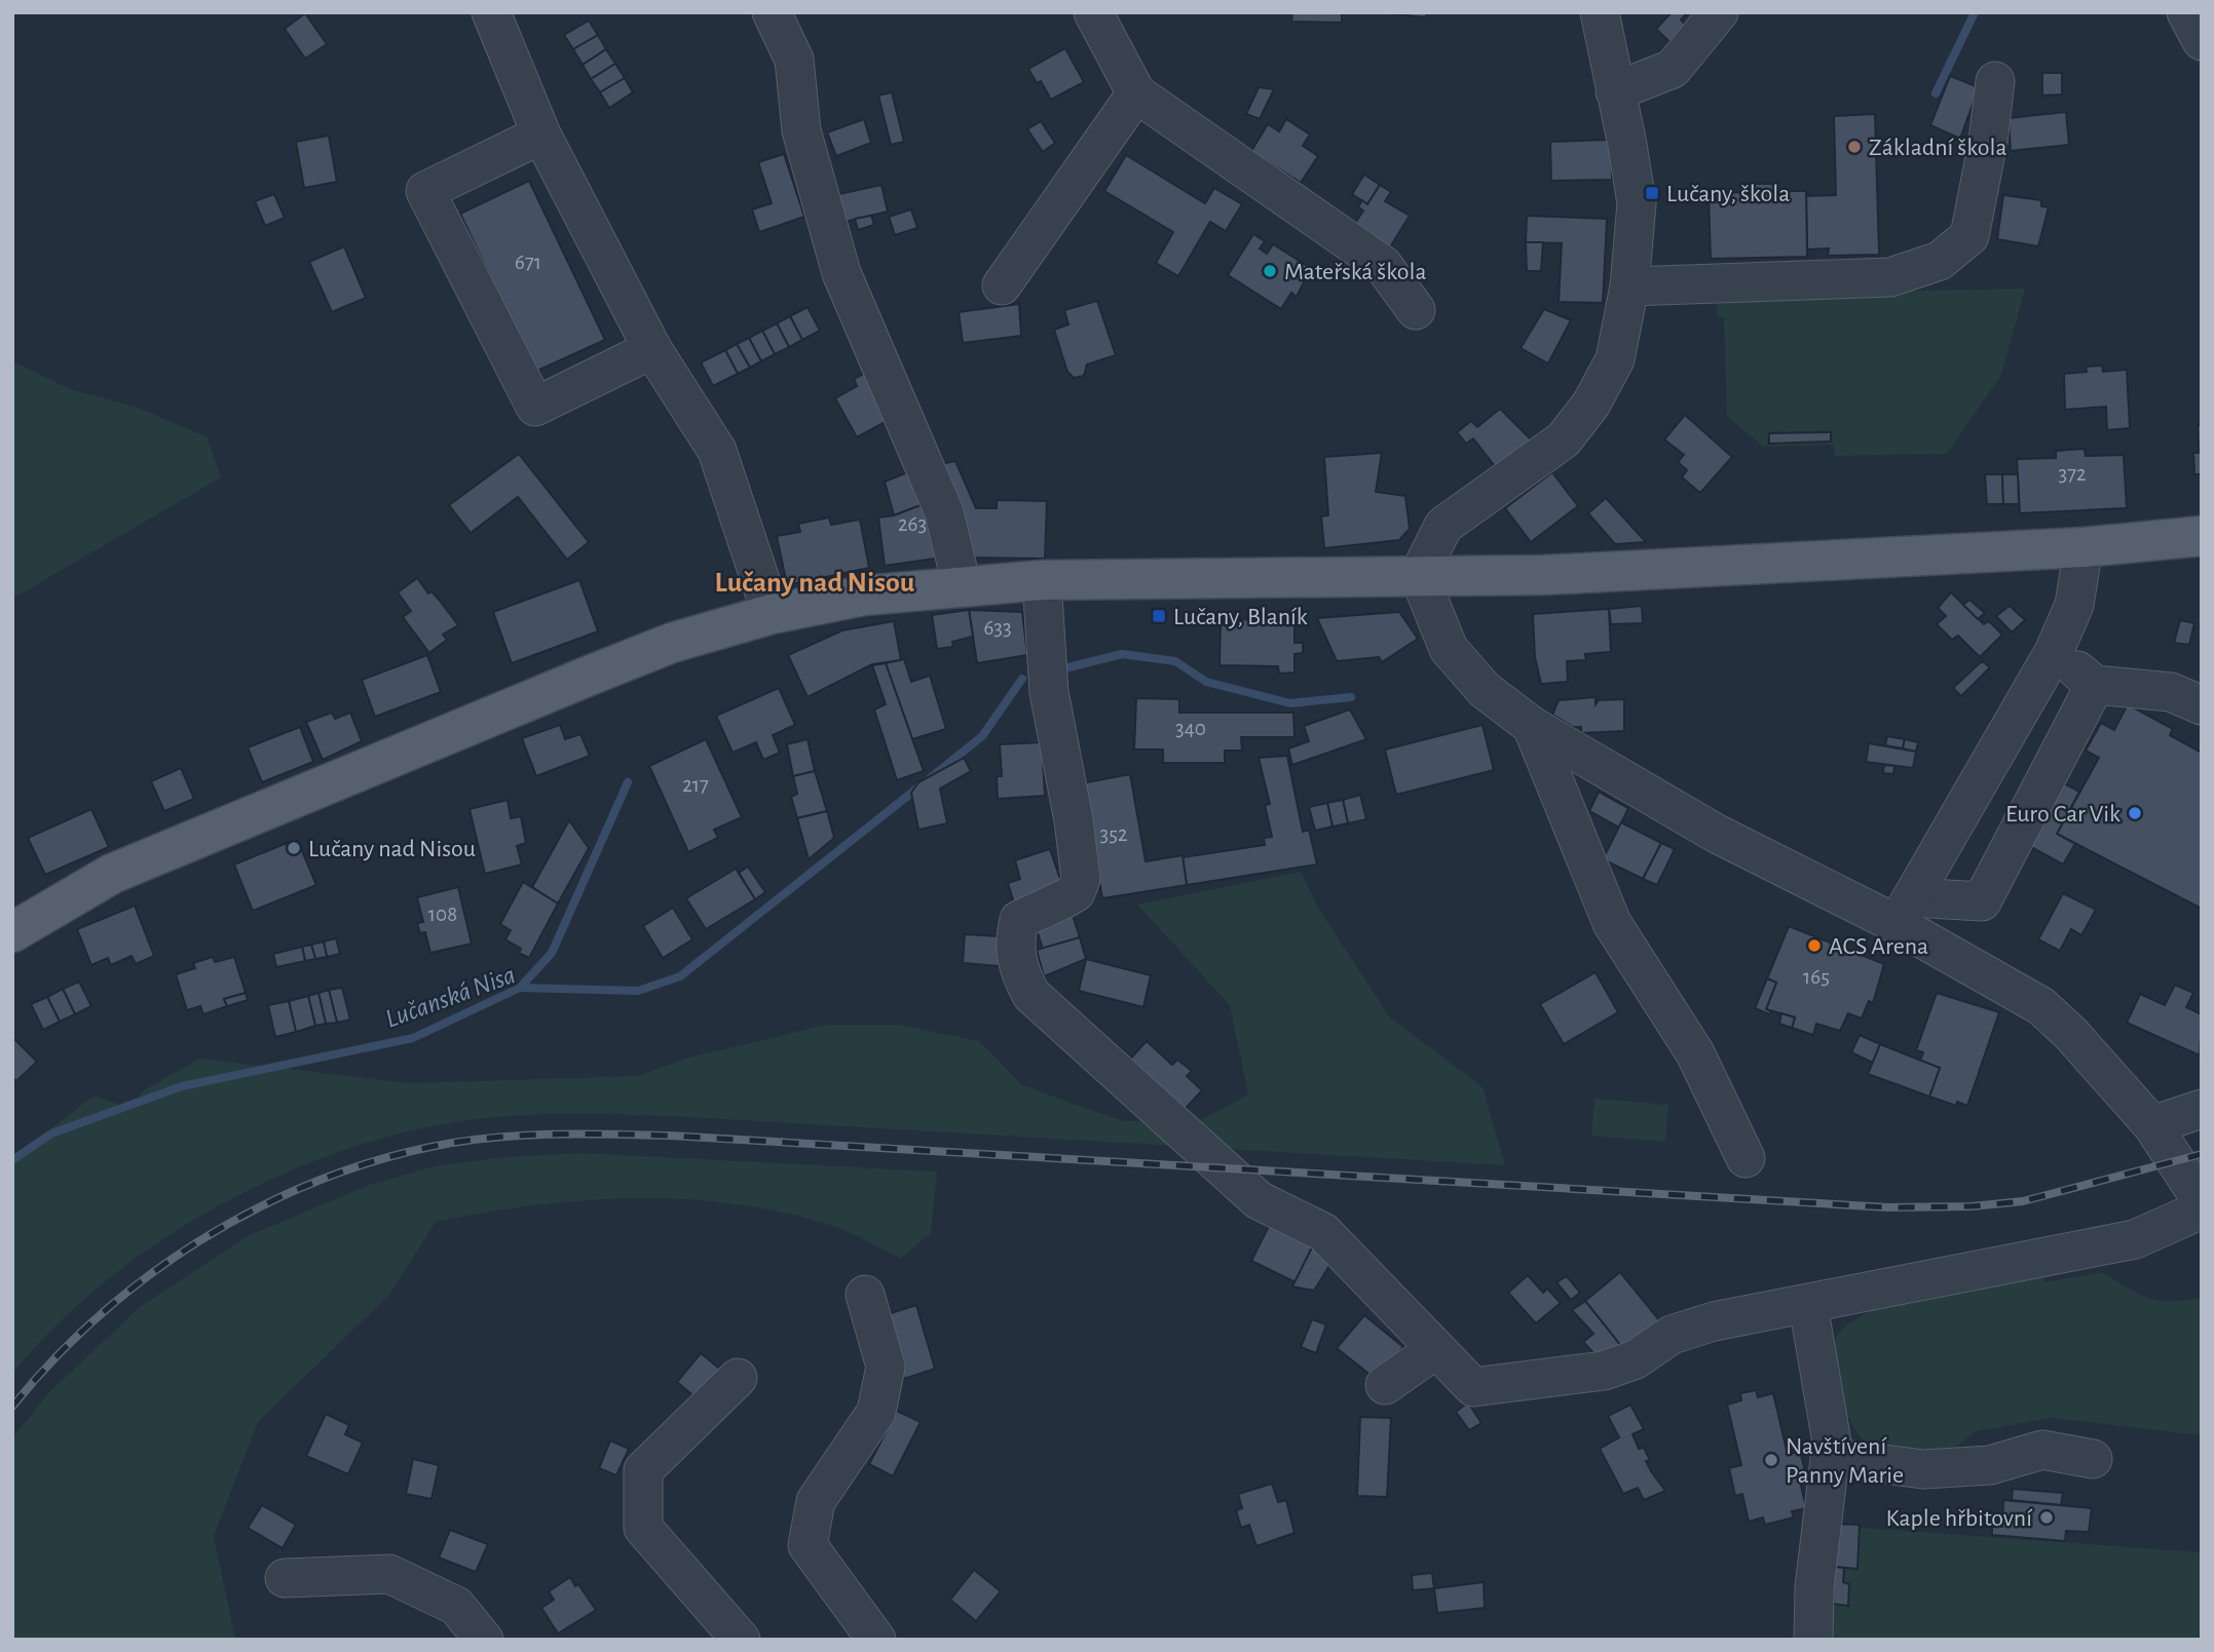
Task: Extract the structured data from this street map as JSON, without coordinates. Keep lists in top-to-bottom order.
{
  "districts": ["Lučany nad Nisou"],
  "water": ["Lučanská Nisa"],
  "places": {
    "other": [
      "Základní škola",
      "Mateřská škola",
      "Euro Car Vik",
      "Lučany nad Nisou",
      "ACS Arena",
      "Navštívení Panny Marie",
      "Kaple hřbitovní"
    ],
    "transit": ["Lučany, škola", "Lučany, Blaník"]
  },
  "house_numbers": [
    "671",
    "372",
    "263",
    "633",
    "340",
    "217",
    "352",
    "108",
    "165"
  ]
}
